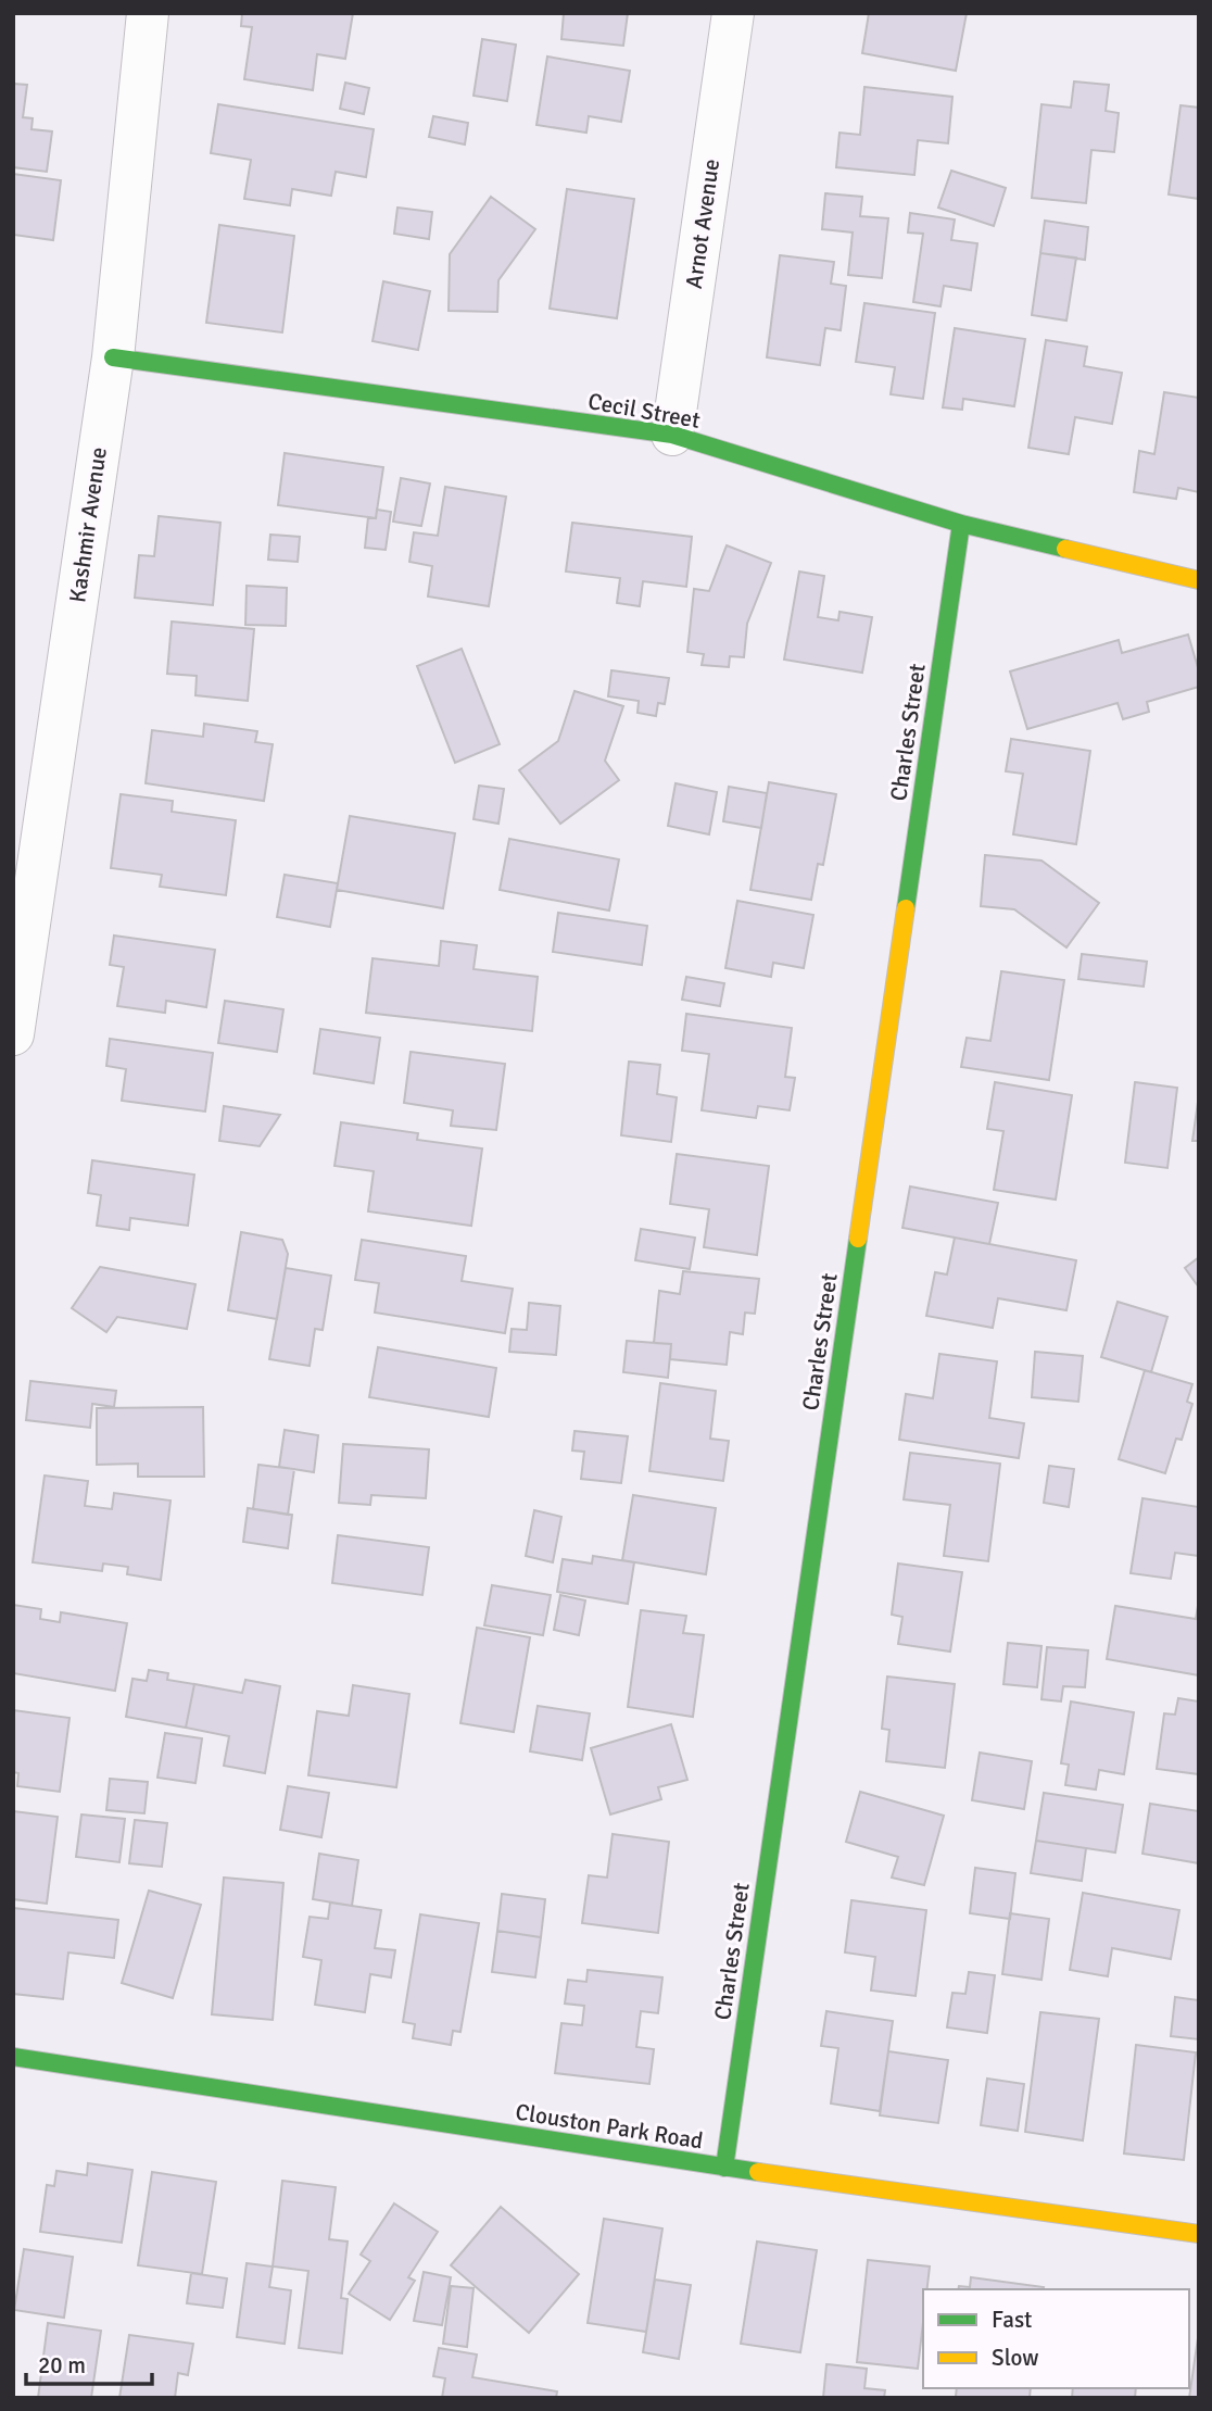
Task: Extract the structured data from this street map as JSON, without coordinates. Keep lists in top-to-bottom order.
{
  "streets": {
    "street": [
      "Arnot Avenue",
      "Cecil Street",
      "Kashmir Avenue",
      "Charles Street",
      "Clouston Park Road"
    ]
  },
  "crossings": [
    ["Arnot Avenue", "Cecil Street"],
    ["Cecil Street", "Kashmir Avenue"],
    ["Cecil Street", "Charles Street"],
    ["Charles Street", "Clouston Park Road"]
  ],
  "legend": ["Fast", "Slow"],
  "scale_bar": "20 m"
}
